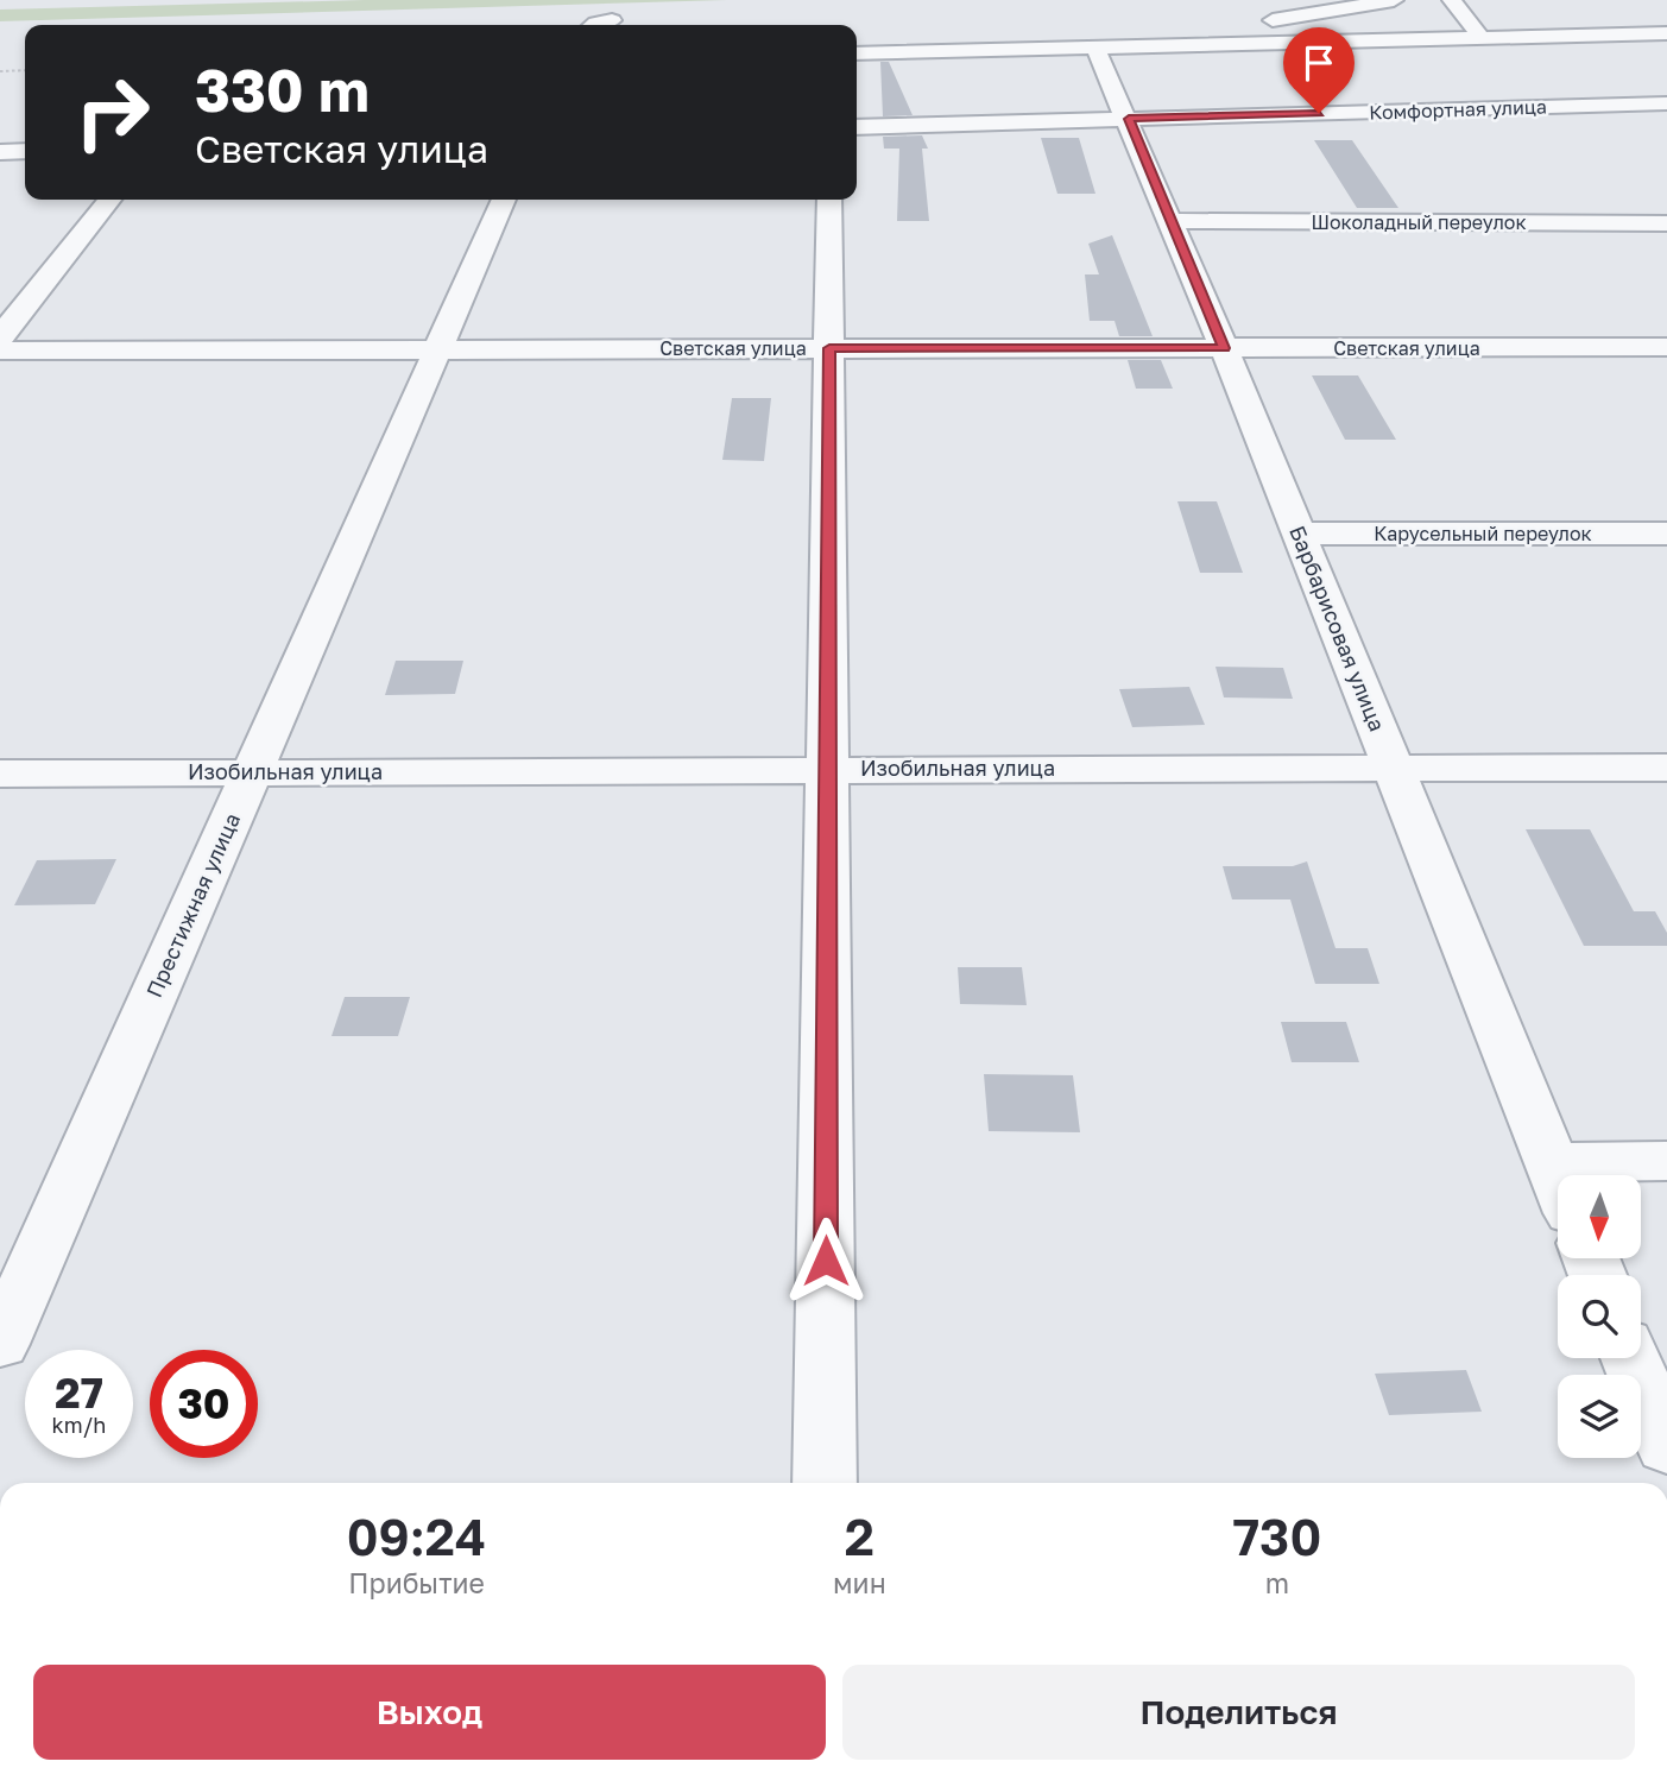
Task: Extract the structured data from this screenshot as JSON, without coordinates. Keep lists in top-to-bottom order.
{
  "streets": {
    "street": [
      "Комфортная улица",
      "Шоколадный переулок",
      "Светская улица",
      "Карусельный переулок",
      "Барбарисовая улица",
      "Изобильная улица",
      "Престижная улица"
    ]
  },
  "crossings": [
    ["Комфортная улица", "Барбарисовая улица"],
    ["Шоколадный переулок", "Барбарисовая улица"],
    ["Светская улица", "Барбарисовая улица"],
    ["Светская улица", "Престижная улица"],
    ["Карусельный переулок", "Барбарисовая улица"],
    ["Барбарисовая улица", "Изобильная улица"],
    ["Изобильная улица", "Престижная улица"]
  ],
  "north": "bottom",
  "page": {
    "turn": ["330 m", "Светская улица"],
    "speed": "27 km/h",
    "limit": "30",
    "eta": [
      "09:24",
      "Прибытие",
      "2",
      "мин",
      "730",
      "m"
    ],
    "buttons": ["Выход", "Поделиться"]
  }
}
